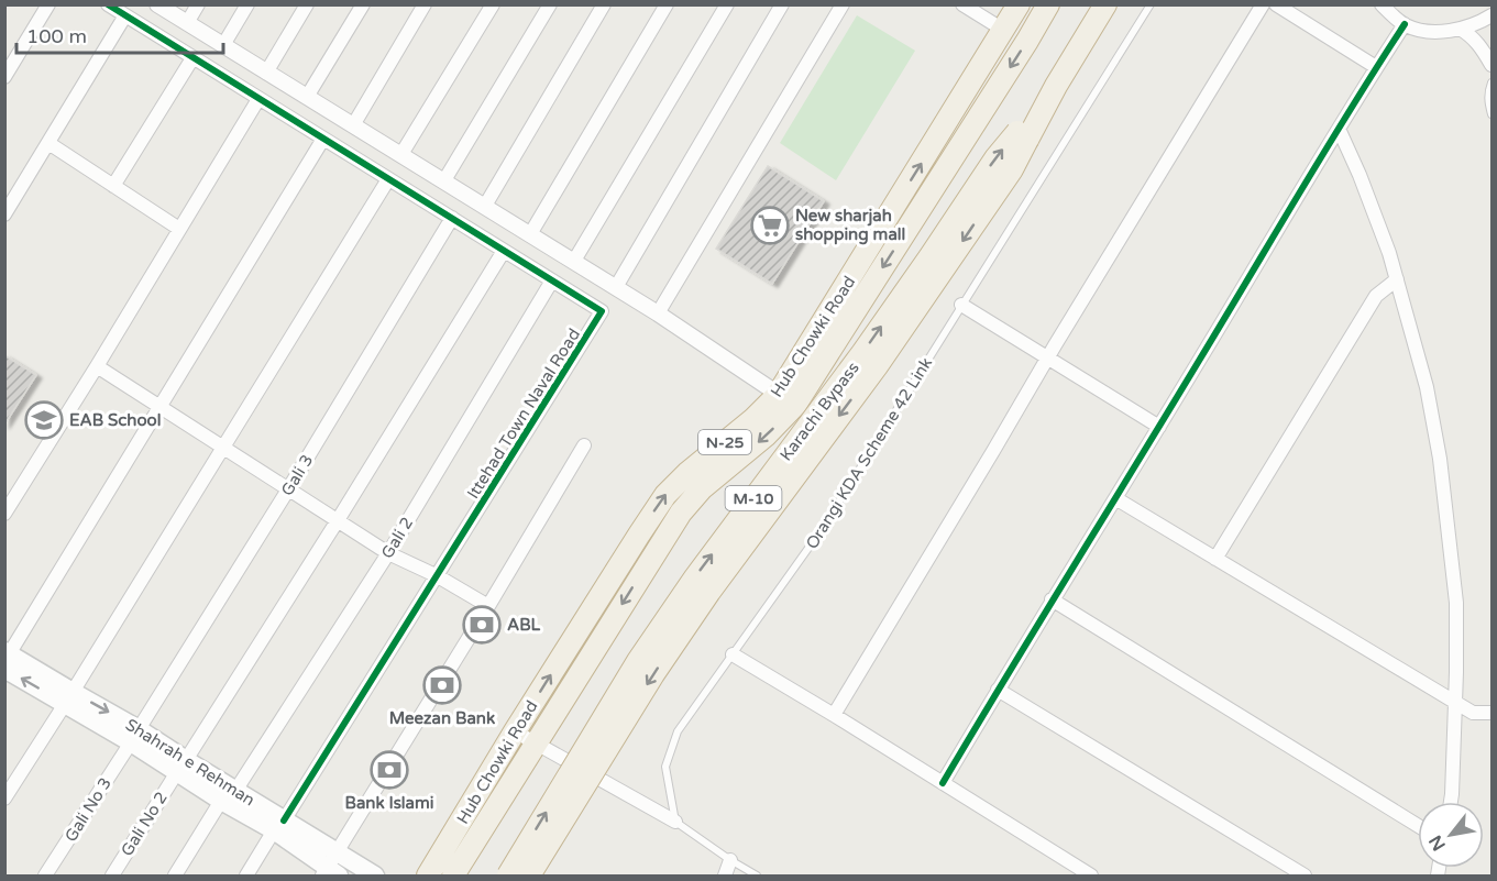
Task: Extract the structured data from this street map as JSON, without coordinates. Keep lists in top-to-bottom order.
{
  "streets": {
    "highway": [
      "Hub Chowki Road",
      "Karachi Bypass",
      "N-25",
      "M-10"
    ],
    "main road": ["Shahrah e Rehman"],
    "street": [
      "Ittehad Town Naval Road",
      "Gali 3",
      "Gali 2",
      "Gali No 3",
      "Gali No 2"
    ],
    "lane": ["Orangi KDA Scheme 42 Link"]
  },
  "crossings": [
    ["Ittehad Town Naval Road", "Gali 3"],
    ["Ittehad Town Naval Road", "Gali 2"],
    ["Ittehad Town Naval Road", "Shahrah e Rehman"],
    ["Gali 3", "Shahrah e Rehman"],
    ["Gali 3", "Gali No 3"],
    ["Gali 2", "Shahrah e Rehman"],
    ["Shahrah e Rehman", "Gali No 3"],
    ["Shahrah e Rehman", "Gali No 2"]
  ],
  "places": {
    "supermarket": ["New sharjah shopping mall"],
    "school or university": ["EAB School"],
    "bank": ["ABL", "Meezan Bank", "Bank Islami"]
  },
  "scale_bar": "100 m",
  "north": "bottom left"
}
